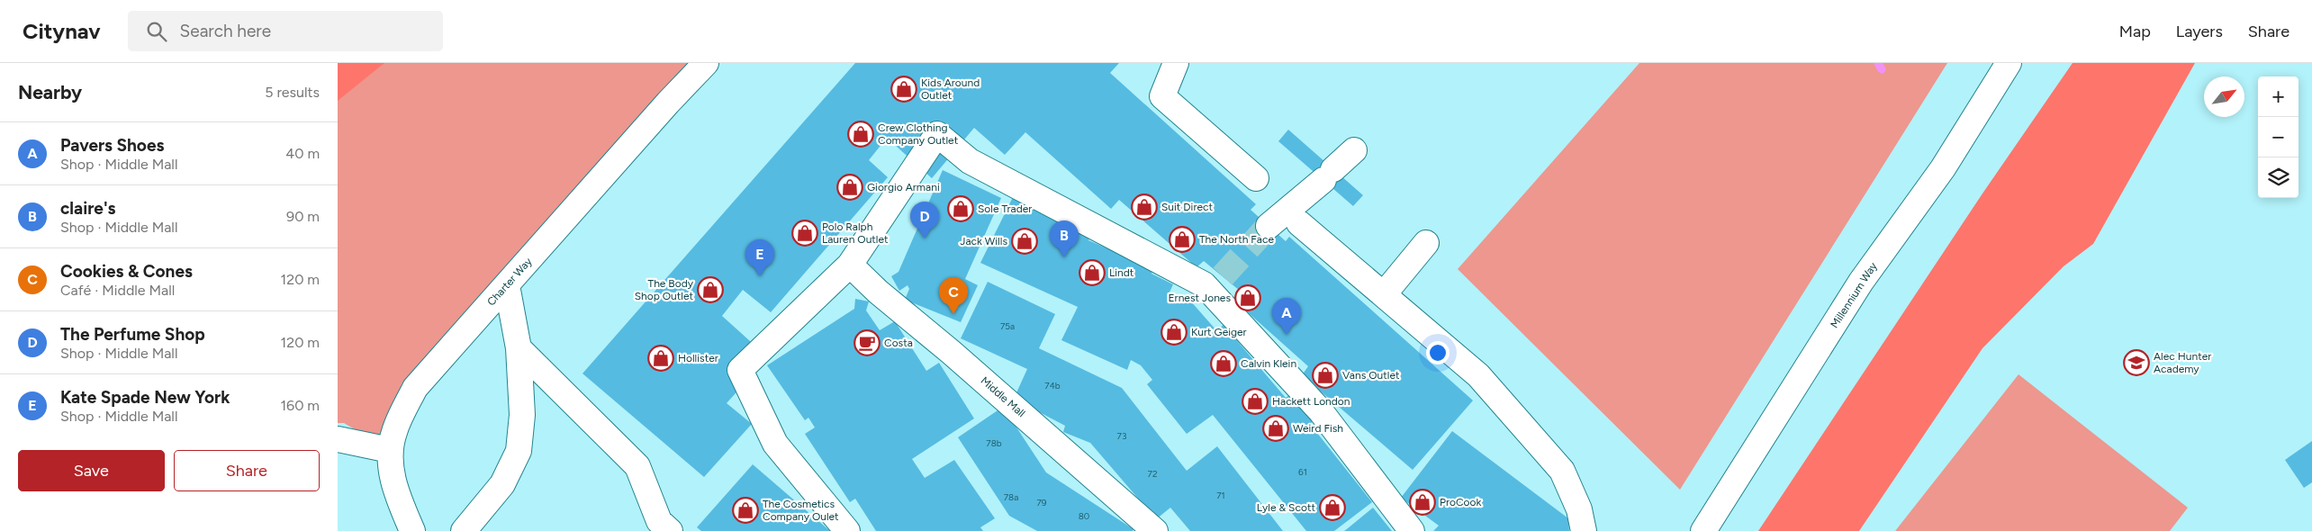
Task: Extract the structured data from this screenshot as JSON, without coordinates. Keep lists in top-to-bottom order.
{
  "streets": {
    "street": ["Charter Way", "Millennium Way", "Middle Mall"]
  },
  "places": {
    "shop": [
      "Kids Around Outlet",
      "Crew Clothing Company Outlet",
      "Giorgio Armani",
      "Suit Direct",
      "Sole Trader",
      "Polo Ralph Lauren Outlet",
      "The North Face",
      "Jack Wills",
      "Lindt",
      "The Body Shop Outlet",
      "Ernest Jones",
      "Kurt Geiger",
      "Hollister",
      "Calvin Klein",
      "Vans Outlet",
      "Hackett London",
      "Weird Fish",
      "ProCook",
      "Lyle & Scott",
      "The Cosmetics Company Oulet"
    ],
    "cafe": ["Costa"],
    "school or university": ["Alec Hunter Academy"]
  },
  "house_numbers": [
    "75a",
    "74b",
    "73",
    "78b",
    "61",
    "72",
    "71",
    "78a",
    "79",
    "80"
  ],
  "north": "top right",
  "page": {
    "header": "Citynav",
    "search": "Search here",
    "nav": ["Map", "Layers", "Share"],
    "heading": ["Nearby", "5 results"],
    "map_buttons": ["+", "−"],
    "list": [
      {
        "mark": "A",
        "name": "Pavers Shoes",
        "note": "Shop · Middle Mall",
        "value": "40 m"
      },
      {
        "mark": "B",
        "name": "claire's",
        "note": "Shop · Middle Mall",
        "value": "90 m"
      },
      {
        "mark": "C",
        "name": "Cookies & Cones",
        "note": "Café · Middle Mall",
        "value": "120 m"
      },
      {
        "mark": "D",
        "name": "The Perfume Shop",
        "note": "Shop · Middle Mall",
        "value": "120 m"
      },
      {
        "mark": "E",
        "name": "Kate Spade New York",
        "note": "Shop · Middle Mall",
        "value": "160 m"
      }
    ],
    "pins": [
      "D",
      "B",
      "E",
      "C",
      "A"
    ],
    "buttons": ["Save", "Share"]
  }
}
